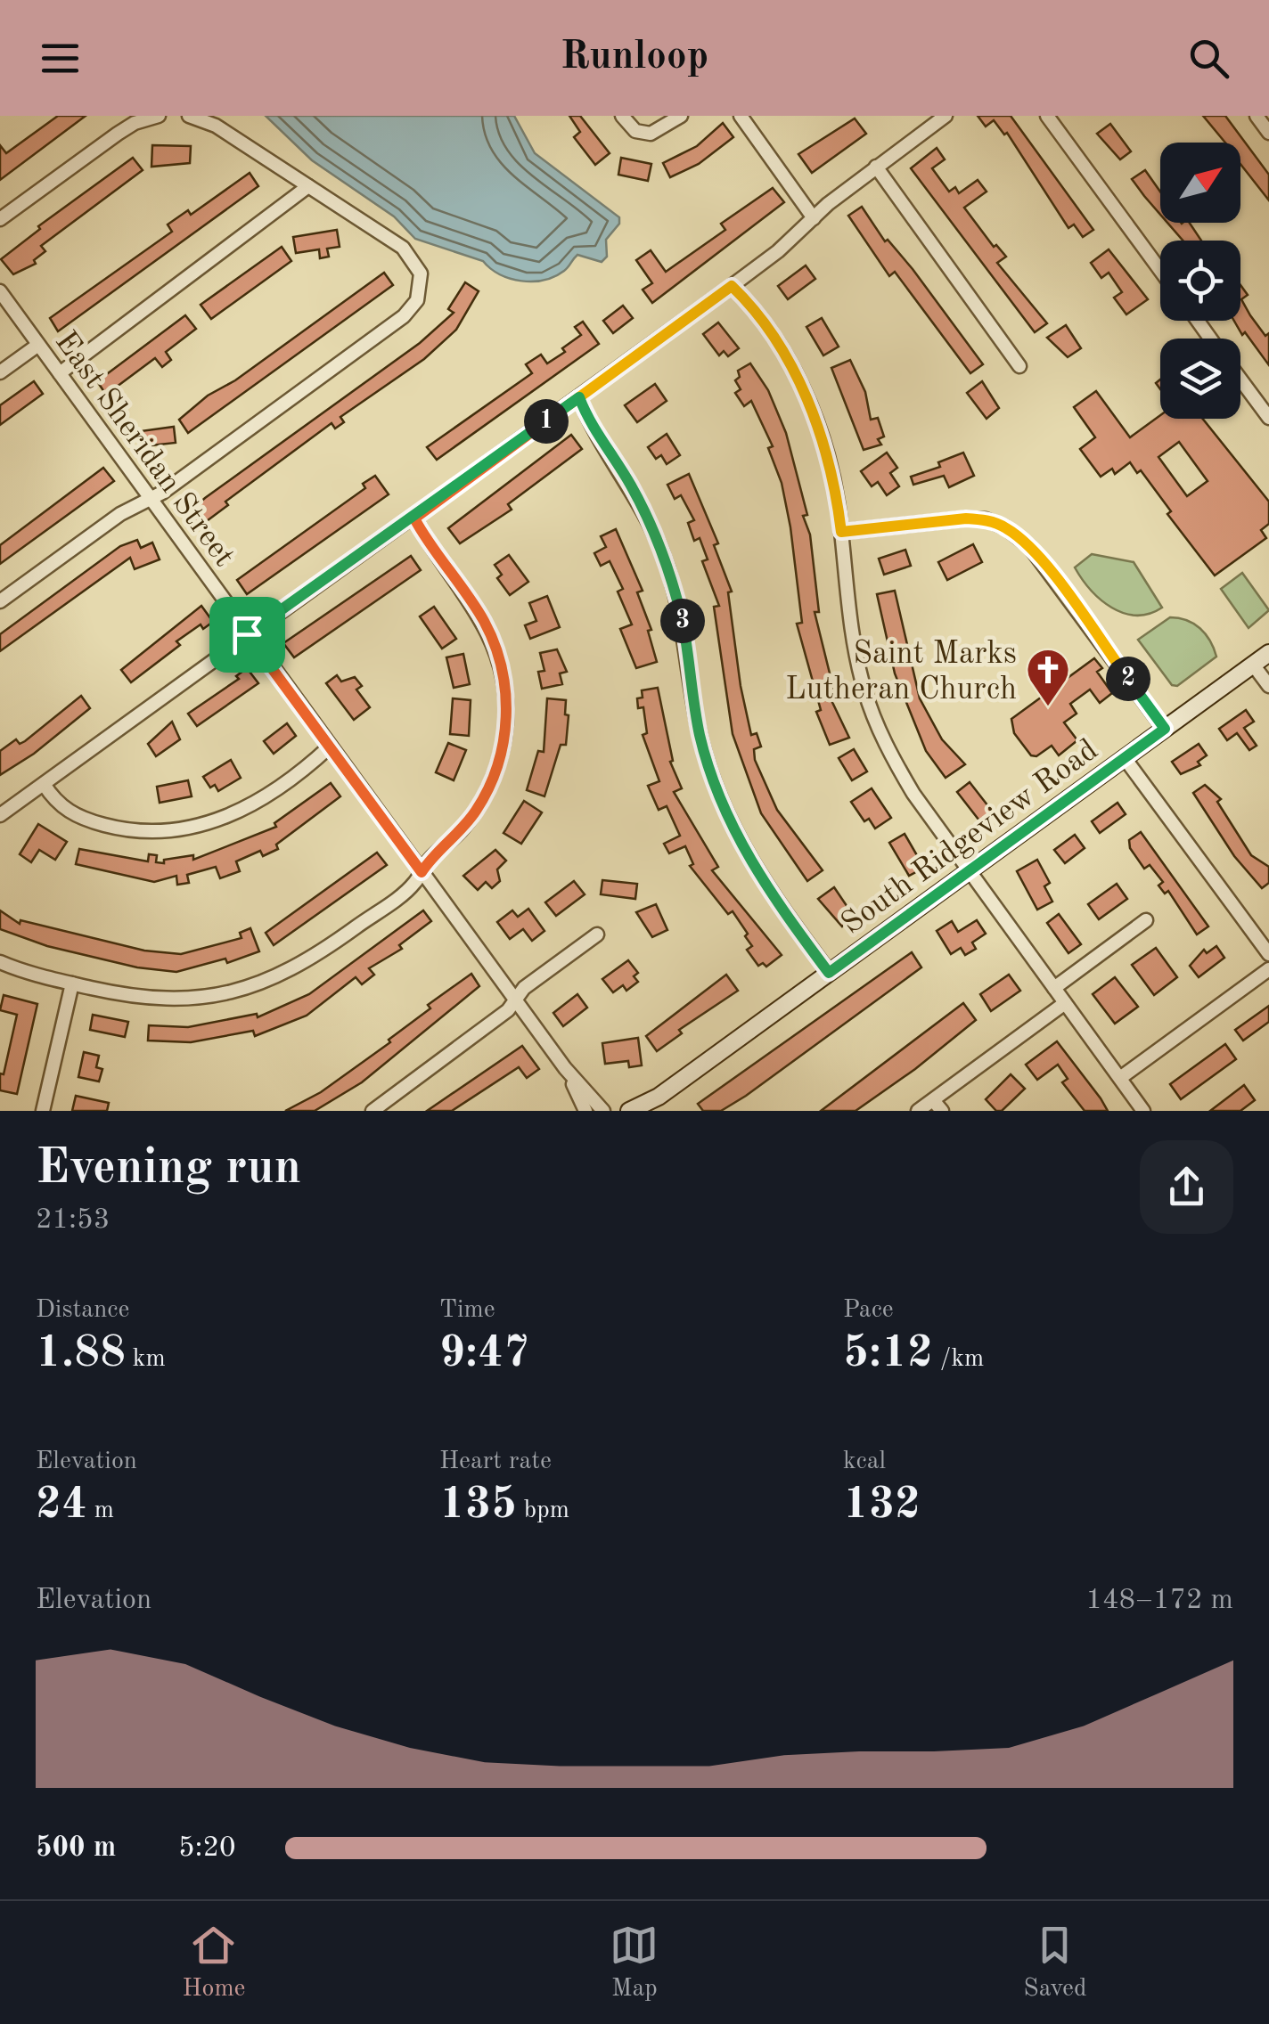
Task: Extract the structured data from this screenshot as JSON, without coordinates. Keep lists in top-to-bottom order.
{
  "streets": {
    "main road": ["South Ridgeview Road"],
    "street": ["East Sheridan Street"]
  },
  "places": {
    "church": ["Saint Marks Lutheran Church"]
  },
  "north": "top right",
  "page": {
    "header": "Runloop",
    "pins": ["1", "3", "2"],
    "heading": ["Evening run", "21:53"],
    "stats": [
      ["Distance", "1.88 km"],
      ["Time", "9:47"],
      ["Pace", "5:12 /km"],
      ["Elevation", "24 m"],
      ["Heart rate", "135 bpm"],
      ["kcal", "132"]
    ],
    "chart": ["Elevation", "148–172 m"],
    "list": [
      {
        "name": "500 m",
        "note": "5:20"
      }
    ],
    "tabs": ["Home", "Map", "Saved"]
  }
}
